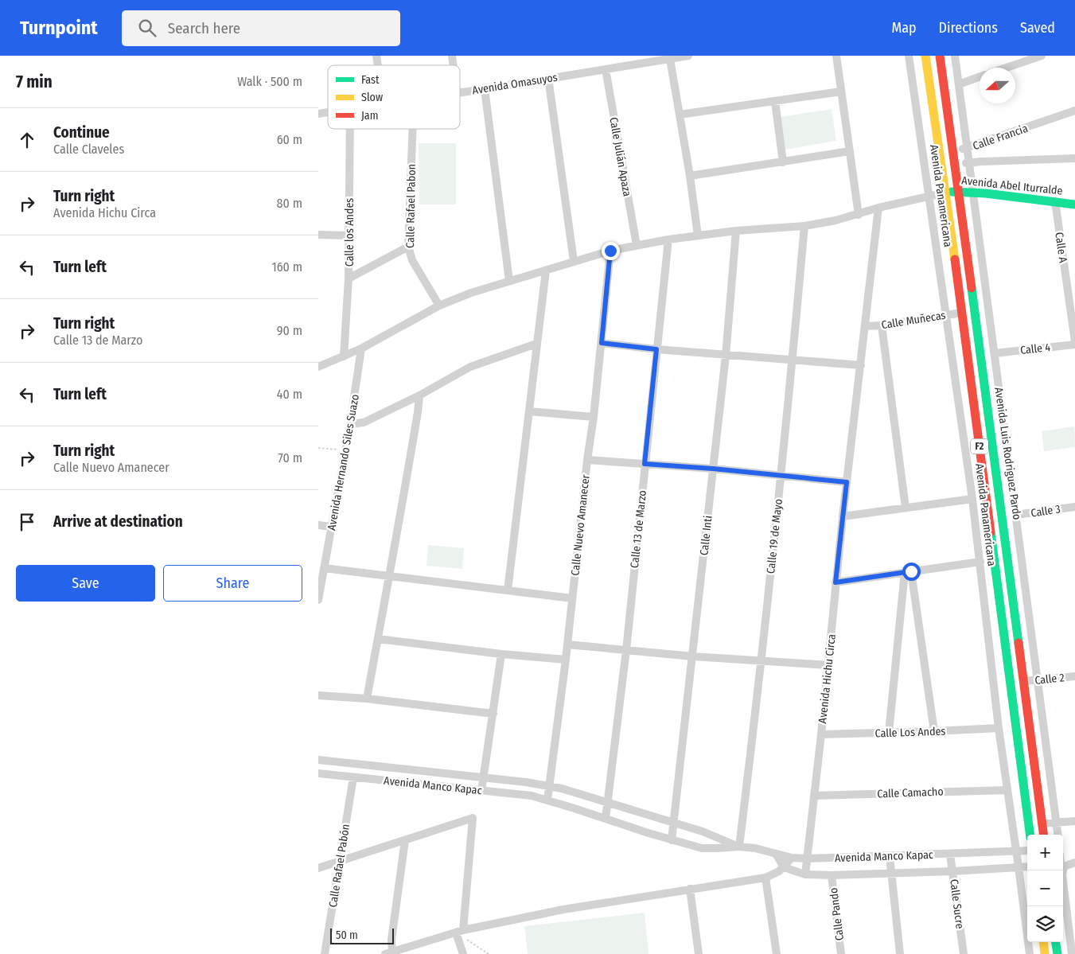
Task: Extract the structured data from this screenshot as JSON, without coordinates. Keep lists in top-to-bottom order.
{
  "streets": {
    "main road": ["Avenida Abel Iturralde", "Avenida Panamericana", "F2"],
    "street": [
      "Avenida Omasuyos",
      "Calle Francia",
      "Calle Julián Apaza",
      "Calle Rafael Pabon",
      "Calle los Andes",
      "Calle A",
      "Calle Muñecas",
      "Calle 4",
      "Avenida Luis Rodriguez Pardo",
      "Avenida Hernando Siles Suazo",
      "Calle 3",
      "Calle Nuevo Amanecer",
      "Calle 13 de Marzo",
      "Calle Inti",
      "Calle 19 de Mayo",
      "Avenida Hichu Circa",
      "Calle 2",
      "Calle Los Andes",
      "Avenida Manco Kapac",
      "Calle Camacho",
      "Calle Rafael Pabón",
      "Calle Sucre",
      "Calle Pando"
    ]
  },
  "crossings": [
    ["Avenida Omasuyos", "Calle Julián Apaza"],
    ["Calle Francia", "Avenida Panamericana"],
    ["Calle Francia", "Avenida Luis Rodriguez Pardo"],
    ["Avenida Abel Iturralde", "Avenida Panamericana"],
    ["Avenida Abel Iturralde", "Calle A"],
    ["Avenida Abel Iturralde", "Avenida Luis Rodriguez Pardo"],
    ["Avenida Panamericana", "Calle Muñecas"],
    ["Avenida Panamericana", "Calle 2"],
    ["Avenida Panamericana", "Calle Los Andes"],
    ["Avenida Panamericana", "Avenida Manco Kapac"],
    ["Avenida Panamericana", "Calle Camacho"],
    ["Calle A", "Calle 4"],
    ["Calle Muñecas", "Avenida Hichu Circa"],
    ["Calle 4", "Avenida Luis Rodriguez Pardo"],
    ["Avenida Luis Rodriguez Pardo", "Calle 3"],
    ["Avenida Luis Rodriguez Pardo", "Calle 2"],
    ["Calle Nuevo Amanecer", "Avenida Manco Kapac"],
    ["Calle 13 de Marzo", "Avenida Manco Kapac"],
    ["Calle Inti", "Avenida Manco Kapac"],
    ["Calle 19 de Mayo", "Avenida Manco Kapac"],
    ["Avenida Hichu Circa", "Calle Los Andes"],
    ["Avenida Hichu Circa", "Avenida Manco Kapac"],
    ["Avenida Hichu Circa", "Calle Camacho"],
    ["Avenida Manco Kapac", "Calle Rafael Pabón"],
    ["Avenida Manco Kapac", "Calle Sucre"]
  ],
  "legend": ["Fast", "Slow", "Jam"],
  "scale_bar": "50 m",
  "north": "left",
  "page": {
    "header": "Turnpoint",
    "search": "Search here",
    "nav": ["Map", "Directions", "Saved"],
    "heading": ["7 min", "Walk · 500 m"],
    "list": [
      ["Continue", "Calle Claveles", "60 m"],
      ["Turn right", "Avenida Hichu Circa", "80 m"],
      ["Turn left", "160 m"],
      ["Turn right", "Calle 13 de Marzo", "90 m"],
      ["Turn left", "40 m"],
      ["Turn right", "Calle Nuevo Amanecer", "70 m"],
      "Arrive at destination"
    ],
    "buttons": ["Save", "Share"],
    "map_buttons": ["+", "−"],
    "scale": "50 m"
  }
}
